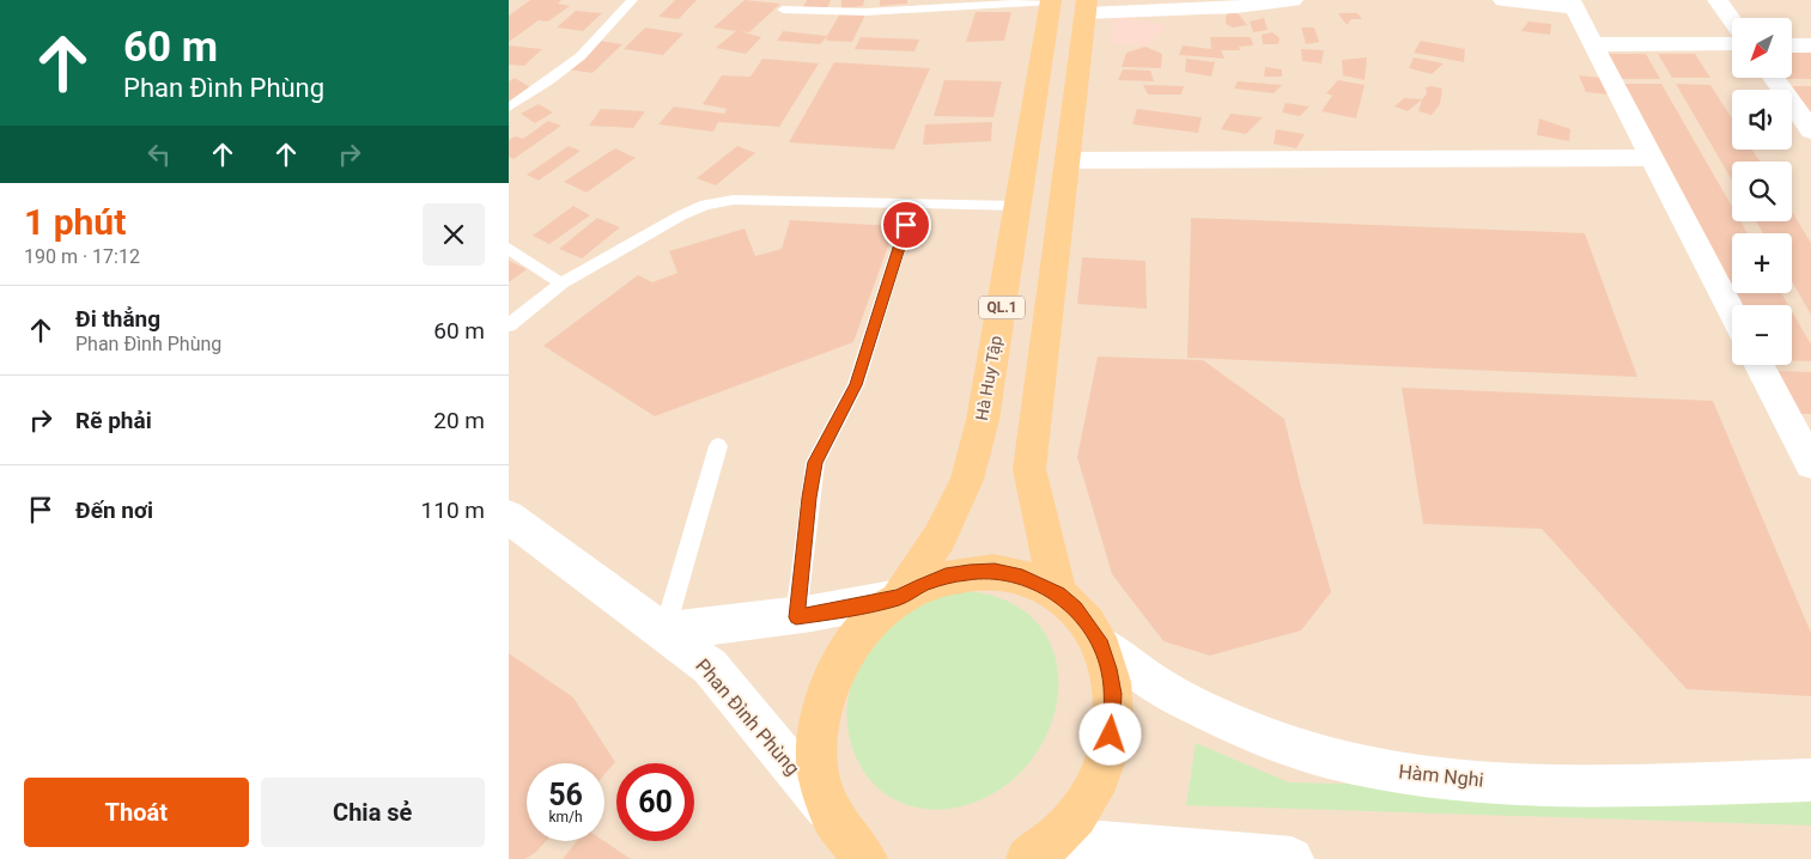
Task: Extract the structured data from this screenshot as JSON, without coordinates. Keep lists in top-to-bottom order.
{
  "streets": {
    "main road": ["QL.1", "Hà Huy Tập"],
    "street": ["Phan Đình Phùng", "Hàm Nghi"]
  },
  "crossings": [
    ["QL.1", "Hà Huy Tập"],
    ["QL.1", "Phan Đình Phùng"],
    ["QL.1", "Hàm Nghi"]
  ],
  "north": "bottom left",
  "page": {
    "turn": ["60 m", "Phan Đình Phùng"],
    "map_buttons": ["+", "−"],
    "heading": ["1 phút", "190 m · 17:12"],
    "list": [
      {
        "name": "Đi thẳng",
        "note": "Phan Đình Phùng",
        "value": "60 m"
      },
      {
        "name": "Rẽ phải",
        "value": "20 m"
      },
      {
        "name": "Đến nơi",
        "value": "110 m"
      }
    ],
    "speed": "56 km/h",
    "limit": "60",
    "buttons": ["Thoát", "Chia sẻ"]
  }
}
